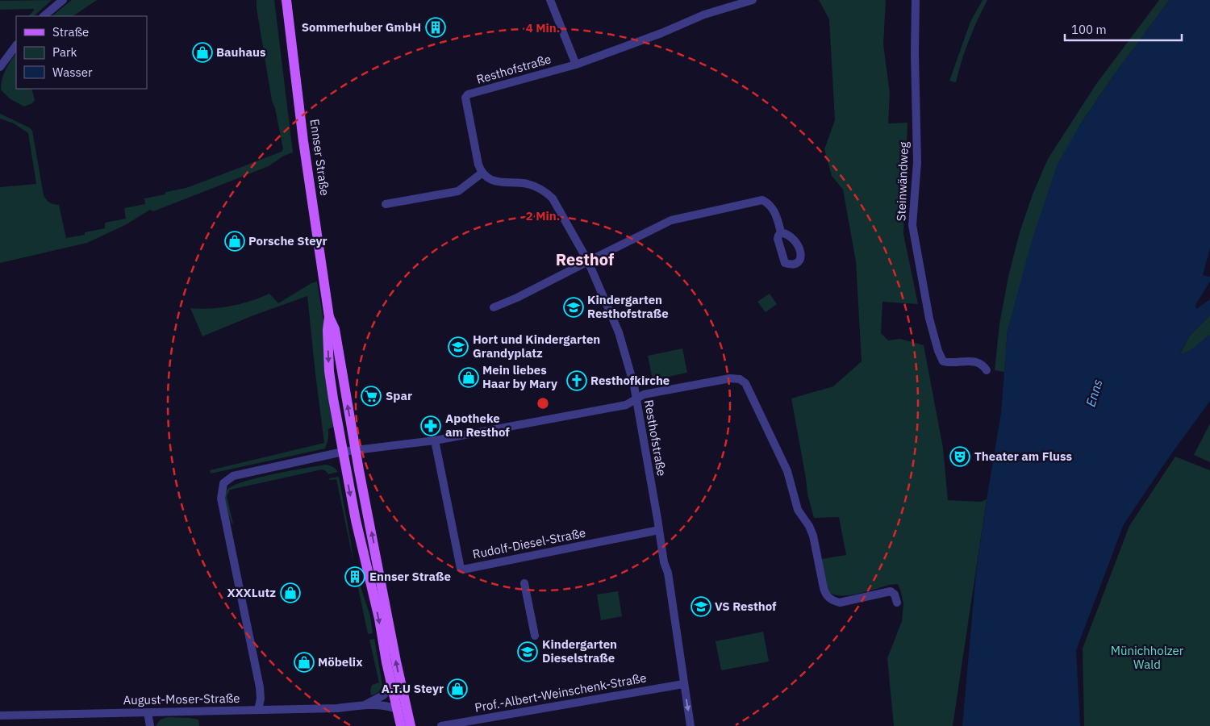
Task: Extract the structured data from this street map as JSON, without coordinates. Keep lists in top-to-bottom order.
{
  "streets": {
    "main road": ["Ennser Straße"],
    "street": [
      "Resthofstraße",
      "Steinwändweg",
      "Rudolf-Diesel-Straße",
      "Prof.-Albert-Weinschenk-Straße",
      "August-Moser-Straße"
    ]
  },
  "crossings": [
    ["Resthofstraße", "Rudolf-Diesel-Straße"],
    ["Resthofstraße", "Prof.-Albert-Weinschenk-Straße"],
    ["Ennser Straße", "August-Moser-Straße"]
  ],
  "districts": ["Resthof"],
  "water": ["Enns"],
  "parks": ["Münichholzer Wald"],
  "places": {
    "building": ["Sommerhuber GmbH", "Ennser Straße"],
    "shop": [
      "Bauhaus",
      "Porsche Steyr",
      "Mein liebes Haar by Mary",
      "XXXLutz",
      "Möbelix",
      "A.T.U Steyr"
    ],
    "school or university": [
      "Kindergarten Resthofstraße",
      "Hort und Kindergarten Grandyplatz",
      "VS Resthof",
      "Kindergarten Dieselstraße"
    ],
    "church": ["Resthofkirche"],
    "supermarket": ["Spar"],
    "pharmacy": ["Apotheke am Resthof"],
    "theatre": ["Theater am Fluss"]
  },
  "legend": ["Straße", "Park", "Wasser"],
  "scale_bar": "100 m",
  "rings": ["4 Min.", "2 Min."]
}
